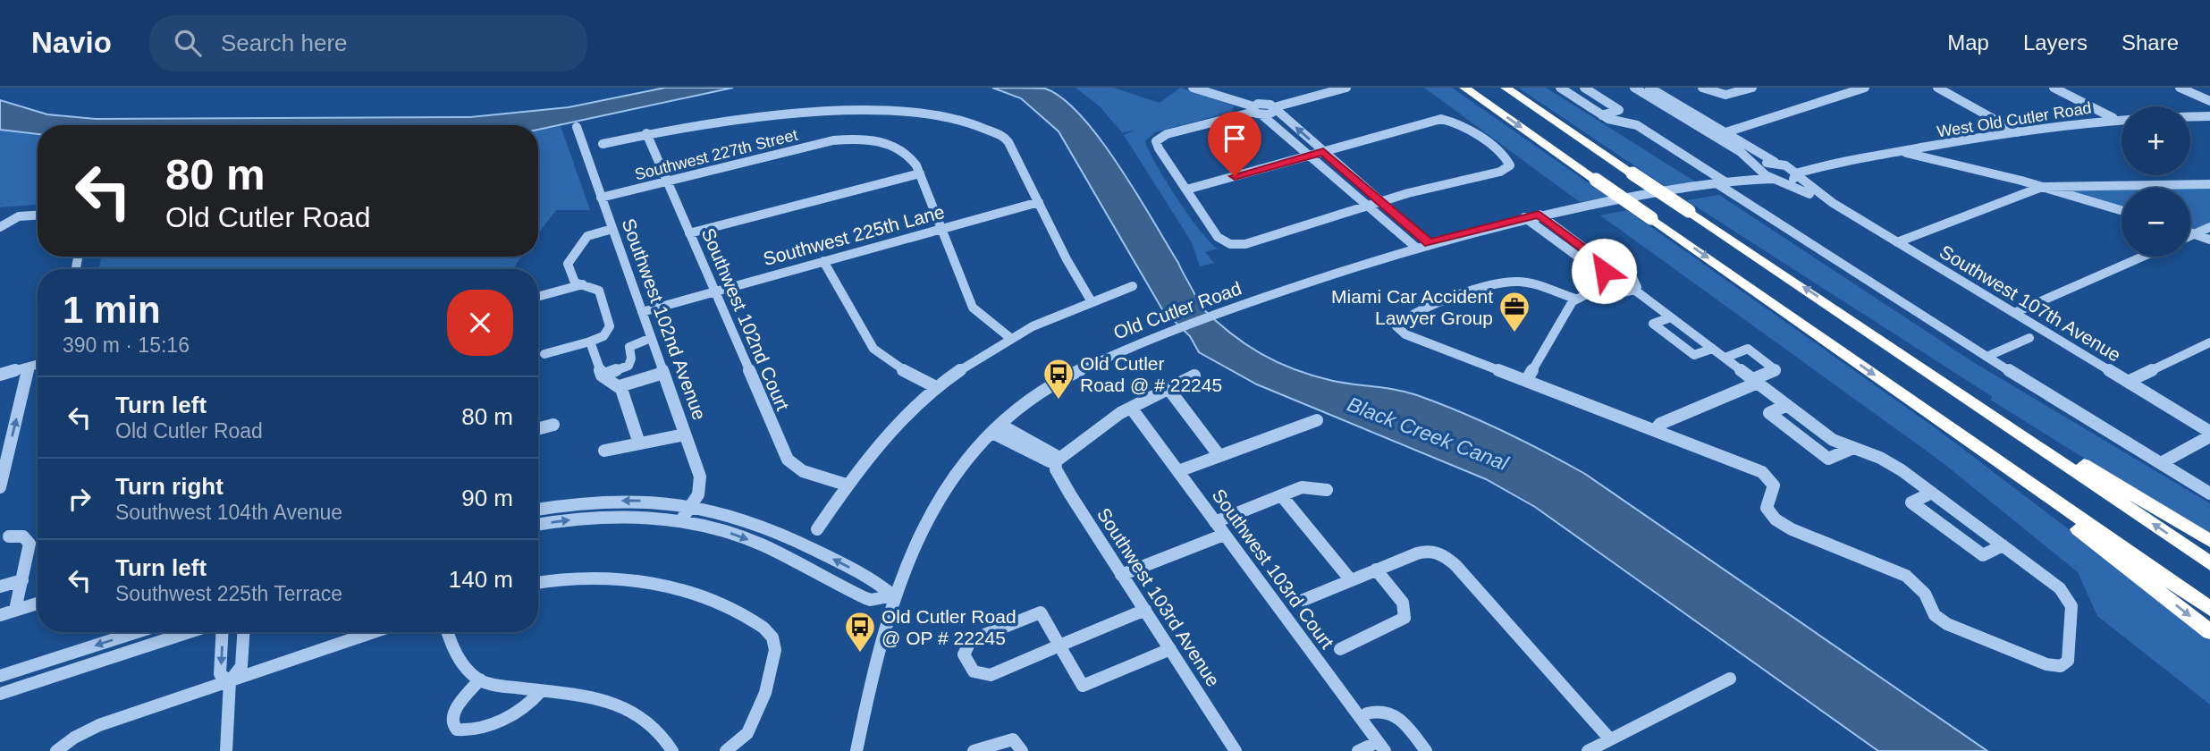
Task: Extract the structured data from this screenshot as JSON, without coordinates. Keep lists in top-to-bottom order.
{
  "streets": {
    "street": [
      "West Old Cutler Road",
      "Southwest 227th Street",
      "Southwest 225th Lane",
      "Southwest 107th Avenue",
      "Old Cutler Road",
      "Southwest 102nd Avenue",
      "Southwest 102nd Court",
      "Southwest 103rd Court",
      "Southwest 103rd Avenue"
    ]
  },
  "crossings": [
    ["West Old Cutler Road", "Old Cutler Road"],
    ["Southwest 227th Street", "Southwest 102nd Avenue"],
    ["Southwest 227th Street", "Southwest 102nd Court"],
    ["Southwest 225th Lane", "Southwest 102nd Avenue"],
    ["Southwest 225th Lane", "Southwest 102nd Court"]
  ],
  "water": ["Black Creek Canal"],
  "places": {
    "office": ["Miami Car Accident Lawyer Group"],
    "bus stop": ["Old Cutler Road @ # 22245", "Old Cutler Road @ OP # 22245"]
  },
  "page": {
    "header": "Navio",
    "search": "Search here",
    "nav": ["Map", "Layers", "Share"],
    "map_buttons": ["+", "−"],
    "turn": ["80 m", "Old Cutler Road"],
    "heading": ["1 min", "390 m · 15:16"],
    "list": [
      {
        "name": "Turn left",
        "note": "Old Cutler Road",
        "value": "80 m"
      },
      {
        "name": "Turn right",
        "note": "Southwest 104th Avenue",
        "value": "90 m"
      },
      {
        "name": "Turn left",
        "note": "Southwest 225th Terrace",
        "value": "140 m"
      }
    ]
  }
}
